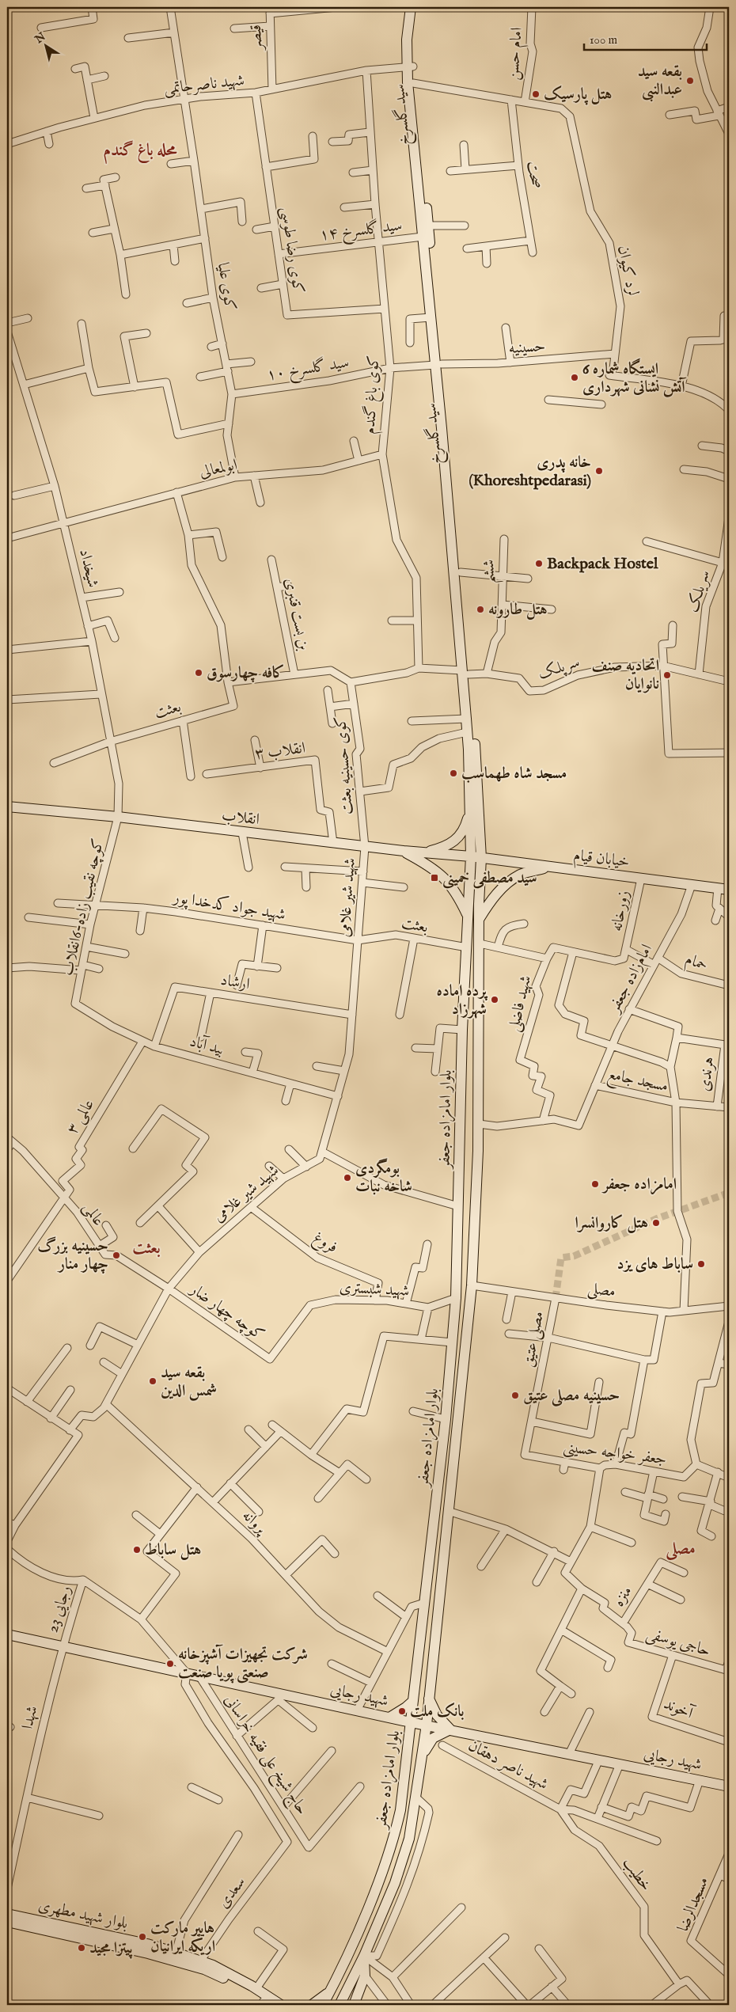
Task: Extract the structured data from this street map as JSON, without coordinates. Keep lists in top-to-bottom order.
{
  "streets": {
    "main road": [
      "سید گلسرخ",
      "انقلاب",
      "خیابان قیام",
      "بلوار امامزاده جعفر",
      "شهید رجایی",
      "بلوار شهید مطهری"
    ],
    "street": [
      "قیصر",
      "امام حسن",
      "شهید ناصرحاتمی",
      "صحت",
      "سید گلسرخ ۱۴",
      "کوی رضا طوسی",
      "لرد کیوان",
      "کوی علیا",
      "حسینیه",
      "سید گلسرخ ۱۰",
      "کوی باغ گندم",
      "ابولمعالی",
      "شیخداد",
      "ششم",
      "سریلک",
      "بن بست قنبری",
      "سرپلک",
      "بعثت",
      "انقلاب ۳",
      "کوی حسینیه بعثت",
      "شهید شیر غلامی",
      "شهید جواد کدخدا پور",
      "کوچه نقیب زاده-6انقلاب",
      "زورخانه",
      "حمام",
      "امام‌زاده جعفر",
      "ارشاد",
      "شهید فاضلی",
      "بید آباد",
      "هرندی",
      "مسجد جامع",
      "عالمی ۳",
      "عالمی",
      "فروغ",
      "شهید شبستری",
      "مصلی",
      "کوچه چهار ضار",
      "مصلی عتیق",
      "جعفر خواجه حسینی",
      "پروانه",
      "منزه",
      "رجایی 23",
      "حاجی یوسفی",
      "آخوند",
      "شهدا",
      "حاج شیخ علی فقیه خراسانی",
      "شهید ناصر دهقان",
      "خطیب",
      "سعدی",
      "مسجدالرضا"
    ]
  },
  "crossings": [
    ["قیصر", "شهید ناصرحاتمی"],
    ["امام حسن", "لرد کیوان"],
    ["شهید ناصرحاتمی", "سید گلسرخ"],
    ["شهید ناصرحاتمی", "کوی رضا طوسی"],
    ["شهید ناصرحاتمی", "کوی علیا"],
    ["شهید ناصرحاتمی", "کوی باغ گندم"],
    ["سید گلسرخ", "سید گلسرخ ۱۴"],
    ["سید گلسرخ", "لرد کیوان"],
    ["سید گلسرخ", "حسینیه"],
    ["سید گلسرخ", "سید گلسرخ ۱۰"],
    ["سید گلسرخ", "سرپلک"],
    ["سید گلسرخ", "انقلاب"],
    ["سید گلسرخ", "خیابان قیام"],
    ["سید گلسرخ", "بلوار امامزاده جعفر"],
    ["صحت", "لرد کیوان"],
    ["سید گلسرخ ۱۴", "کوی رضا طوسی"],
    ["سید گلسرخ ۱۴", "کوی باغ گندم"],
    ["کوی رضا طوسی", "کوی باغ گندم"],
    ["لرد کیوان", "حسینیه"],
    ["کوی علیا", "سید گلسرخ ۱۰"],
    ["کوی علیا", "ابولمعالی"],
    ["حسینیه", "سید گلسرخ ۱۰"],
    ["سید گلسرخ ۱۰", "کوی باغ گندم"],
    ["کوی باغ گندم", "ابولمعالی"],
    ["کوی باغ گندم", "سرپلک"],
    ["ابولمعالی", "شیخداد"],
    ["شیخداد", "بعثت"],
    ["شیخداد", "انقلاب"],
    ["شیخداد", "کوچه نقیب زاده-6انقلاب"],
    ["ششم", "سرپلک"],
    ["سریلک", "سرپلک"],
    ["بعثت", "شهید شیر غلامی"],
    ["بعثت", "شهید جواد کدخدا پور"],
    ["بعثت", "بلوار امامزاده جعفر"],
    ["انقلاب ۳", "انقلاب"],
    ["کوی حسینیه بعثت", "انقلاب"],
    ["کوی حسینیه بعثت", "شهید شیر غلامی"],
    ["انقلاب", "خیابان قیام"],
    ["انقلاب", "شهید شیر غلامی"],
    ["انقلاب", "کوچه نقیب زاده-6انقلاب"],
    ["انقلاب", "بلوار امامزاده جعفر"],
    ["خیابان قیام", "زورخانه"],
    ["خیابان قیام", "امام‌زاده جعفر"],
    ["خیابان قیام", "بلوار امامزاده جعفر"],
    ["شهید شیر غلامی", "شهید جواد کدخدا پور"],
    ["شهید شیر غلامی", "ارشاد"],
    ["شهید شیر غلامی", "بید آباد"],
    ["شهید شیر غلامی", "عالمی"],
    ["شهید شیر غلامی", "فروغ"],
    ["شهید شیر غلامی", "کوچه چهار ضار"],
    ["شهید شیر غلامی", "پروانه"],
    ["شهید جواد کدخدا پور", "کوچه نقیب زاده-6انقلاب"],
    ["کوچه نقیب زاده-6انقلاب", "بید آباد"],
    ["حمام", "امام‌زاده جعفر"],
    ["امام‌زاده جعفر", "مسجد جامع"],
    ["ارشاد", "بید آباد"],
    ["شهید فاضلی", "مسجد جامع"],
    ["بید آباد", "عالمی ۳"],
    ["هرندی", "مسجد جامع"],
    ["مسجد جامع", "بلوار امامزاده جعفر"],
    ["عالمی ۳", "عالمی"],
    ["بلوار امامزاده جعفر", "شهید شبستری"],
    ["بلوار امامزاده جعفر", "مصلی"],
    ["بلوار امامزاده جعفر", "شهید رجایی"],
    ["عالمی", "کوچه چهار ضار"],
    ["فروغ", "شهید شبستری"],
    ["شهید شبستری", "کوچه چهار ضار"],
    ["مصلی", "مصلی عتیق"],
    ["مصلی عتیق", "جعفر خواجه حسینی"],
    ["جعفر خواجه حسینی", "حاجی یوسفی"],
    ["منزه", "حاجی یوسفی"],
    ["رجایی 23", "شهید رجایی"],
    ["رجایی 23", "شهدا"],
    ["حاجی یوسفی", "آخوند"],
    ["شهید رجایی", "شهدا"],
    ["شهید رجایی", "حاج شیخ علی فقیه خراسانی"],
    ["حاج شیخ علی فقیه خراسانی", "سعدی"],
    ["شهید ناصر دهقان", "خطیب"],
    ["سعدی", "بلوار شهید مطهری"]
  ],
  "districts": ["محله باغ گندم", "بعثت", "مصلی"],
  "places": {
    "other": [
      "بقعه سید عبدالنبی",
      "هتل پارسیک",
      "ایستگاه شماره 6 آتش نشانی شهرداری",
      "خانه پدری (Khoreshtpedarasi)",
      "Backpack Hostel",
      "هتل طارونه",
      "کافه چهارسوق",
      "اتحادیه صنف نانوایان",
      "مسجد شاه طهماسب",
      "پرده اماده شهرزاد",
      "بومگردی شاخه نبات",
      "امامزاده جعفر",
      "هتل کاروانسرا",
      "حسینیه بزرگ چهار منار",
      "ساباط های یزد",
      "بقعه سید شمس الدین",
      "حسینیه مصلی عتیق",
      "هتل ساباط",
      "شرکت تجهیزات آشپزخانه صنعتی پویا صنعت",
      "بانک ملت",
      "هایپر مارکت اریکه ایرانیان",
      "پیتزا مجید"
    ],
    "transit": ["سید مصطفی خمینی"]
  },
  "scale_bar": "100 m",
  "north": "top left"
}
